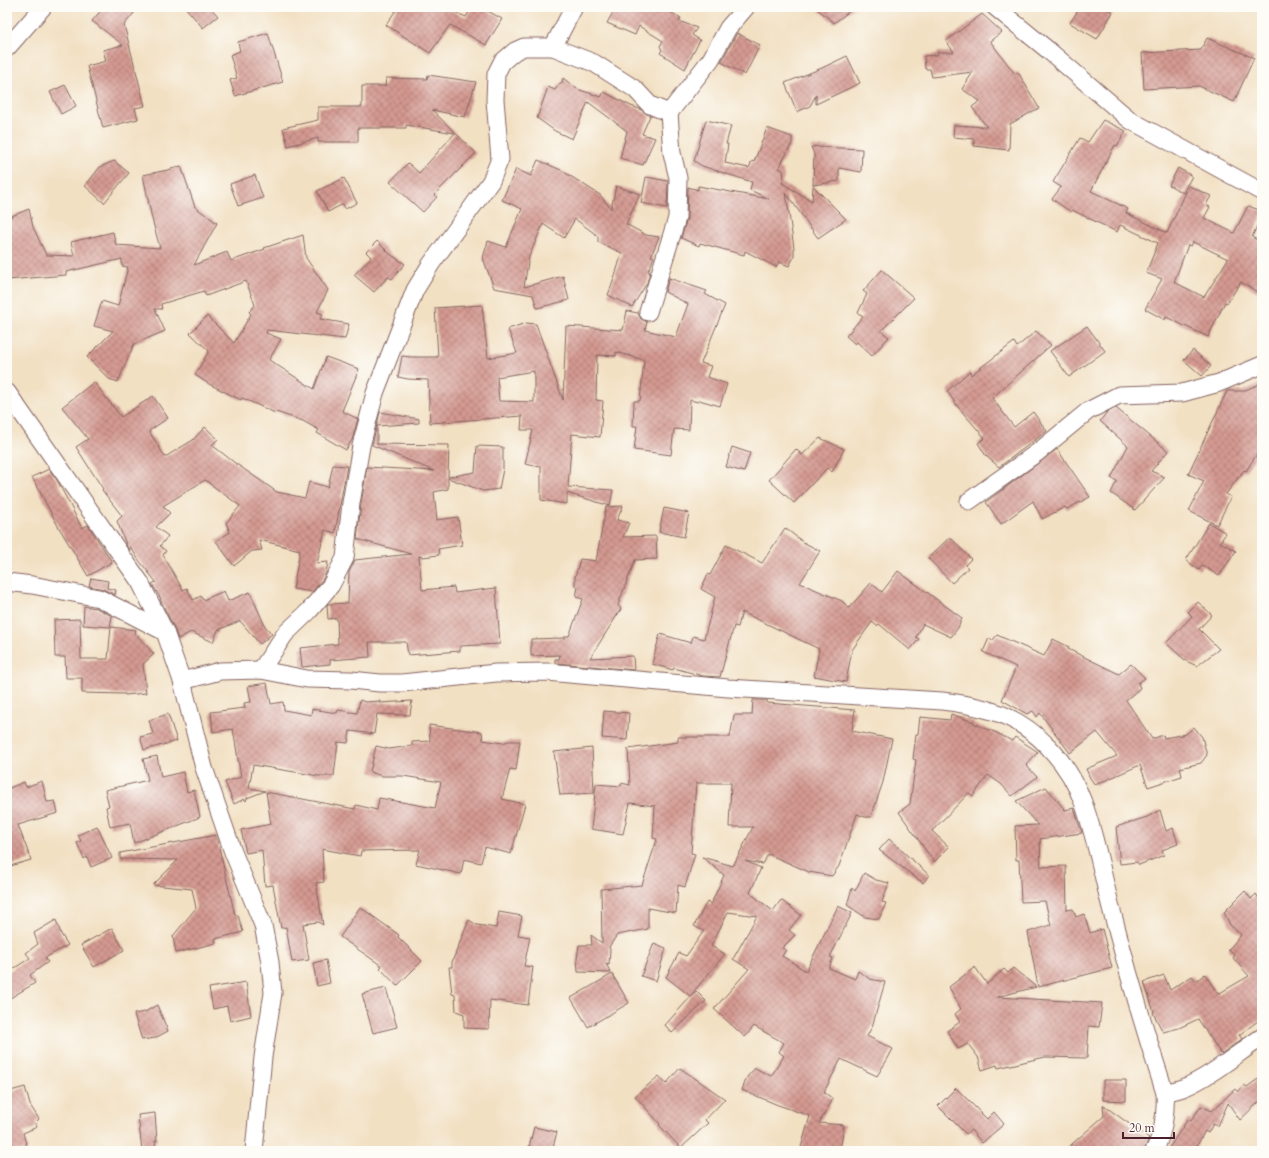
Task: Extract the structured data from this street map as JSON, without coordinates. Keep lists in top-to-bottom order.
{
  "scale_bar": "20 m"
}
